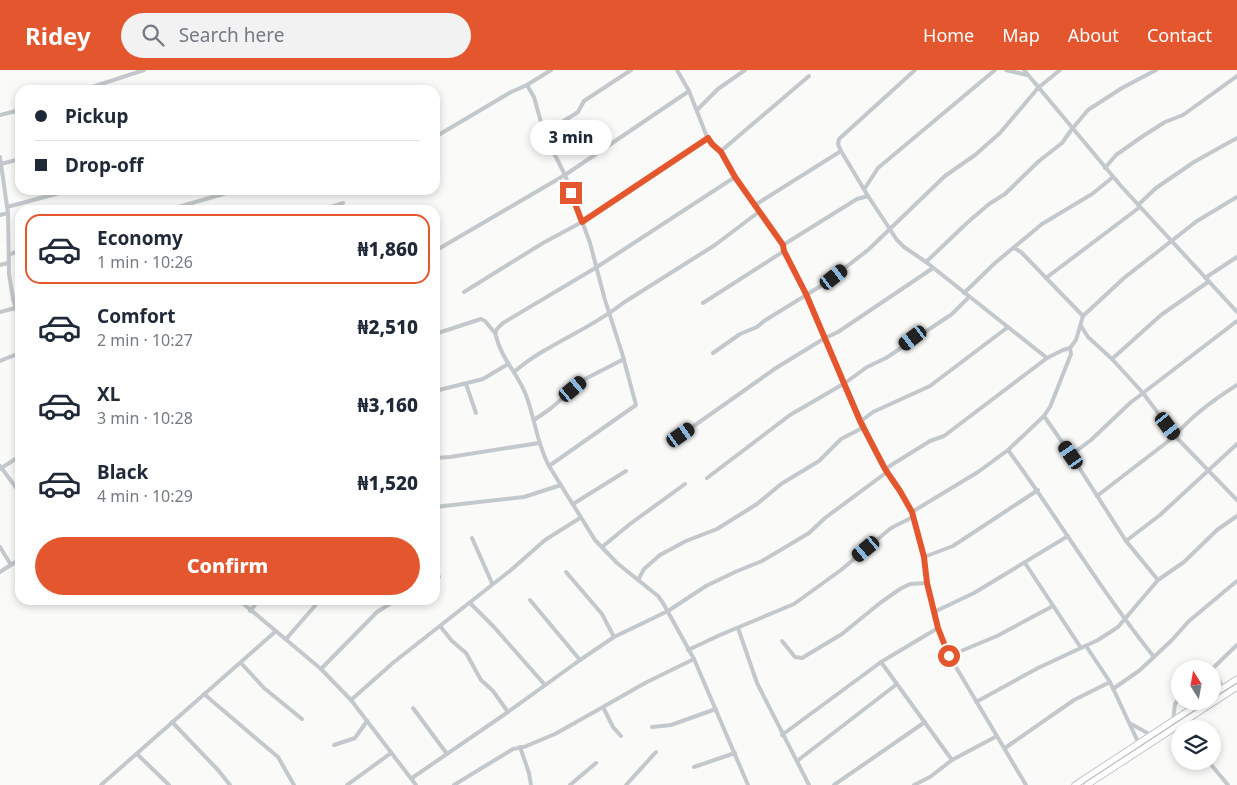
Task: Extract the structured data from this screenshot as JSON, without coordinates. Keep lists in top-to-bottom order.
{
  "north": "top",
  "page": {
    "header": "Ridey",
    "search": "Search here",
    "nav": [
      "Home",
      "Map",
      "About",
      "Contact"
    ],
    "banner": ["Pickup", "Drop-off"],
    "bubble": "3 min",
    "list": [
      {
        "name": "Economy",
        "note": "1 min · 10:26",
        "value": "₦1,860"
      },
      {
        "name": "Comfort",
        "note": "2 min · 10:27",
        "value": "₦2,510"
      },
      {
        "name": "XL",
        "note": "3 min · 10:28",
        "value": "₦3,160"
      },
      {
        "name": "Black",
        "note": "4 min · 10:29",
        "value": "₦1,520"
      }
    ],
    "buttons": "Confirm"
  }
}
